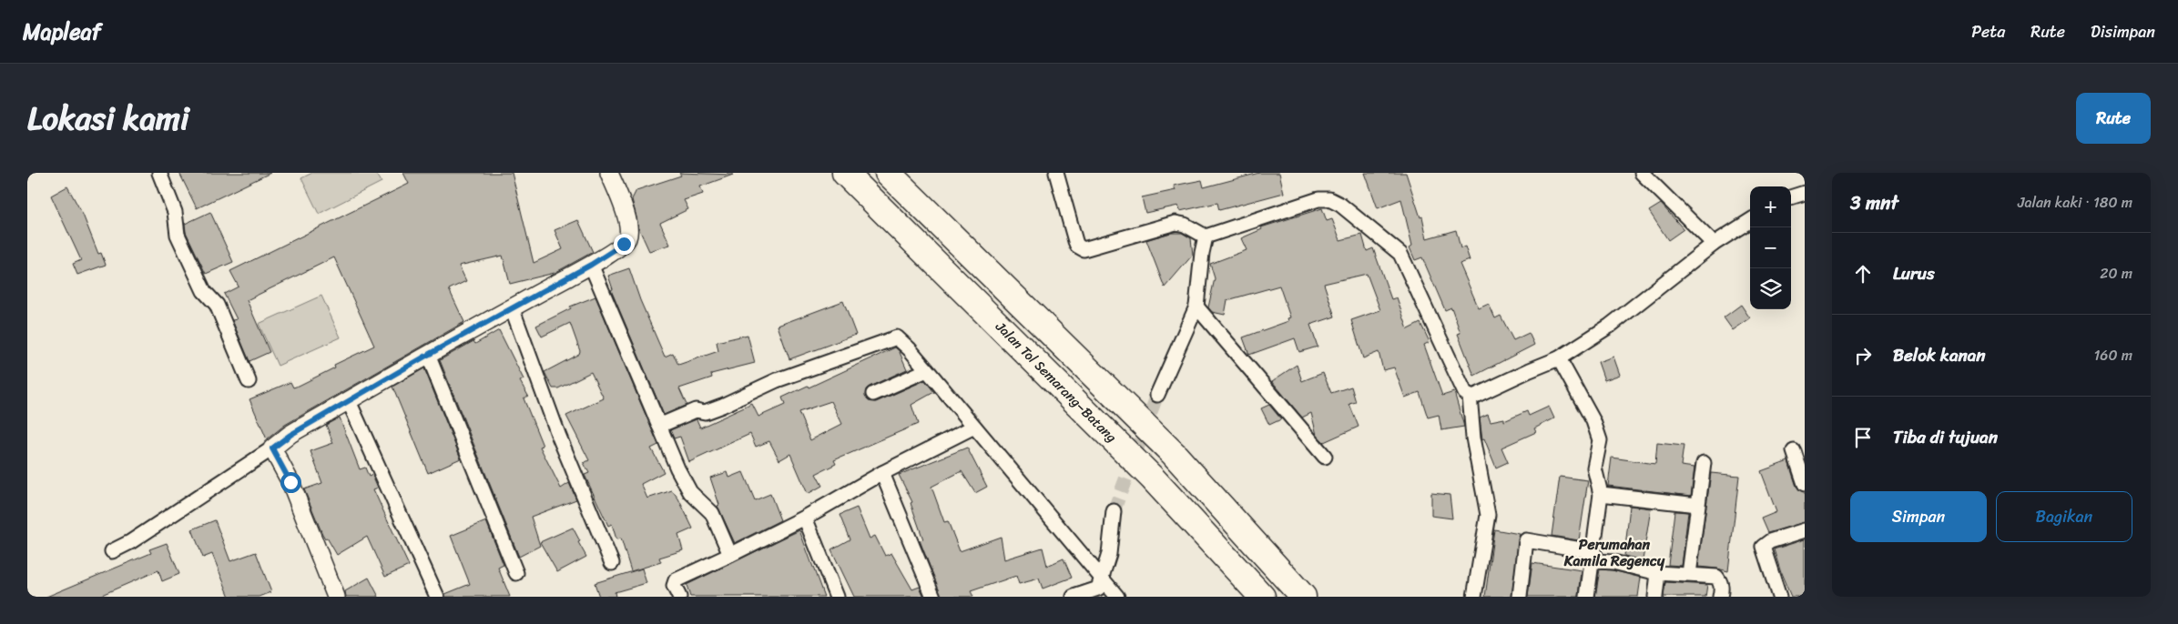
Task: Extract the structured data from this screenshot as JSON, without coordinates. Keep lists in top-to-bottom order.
{
  "streets": {
    "highway": ["Jalan Tol Semarang–Batang"]
  },
  "districts": ["Perumahan Kamila Regency"],
  "page": {
    "header": "Mapleaf",
    "nav": ["Peta", "Rute", "Disimpan"],
    "title": "Lokasi kami",
    "buttons": [
      "Rute",
      ["Simpan", "Bagikan"]
    ],
    "heading": ["3 mnt", "Jalan kaki · 180 m"],
    "map_buttons": ["+", "−"],
    "list": [
      ["Lurus", "20 m"],
      ["Belok kanan", "160 m"],
      "Tiba di tujuan"
    ]
  }
}
